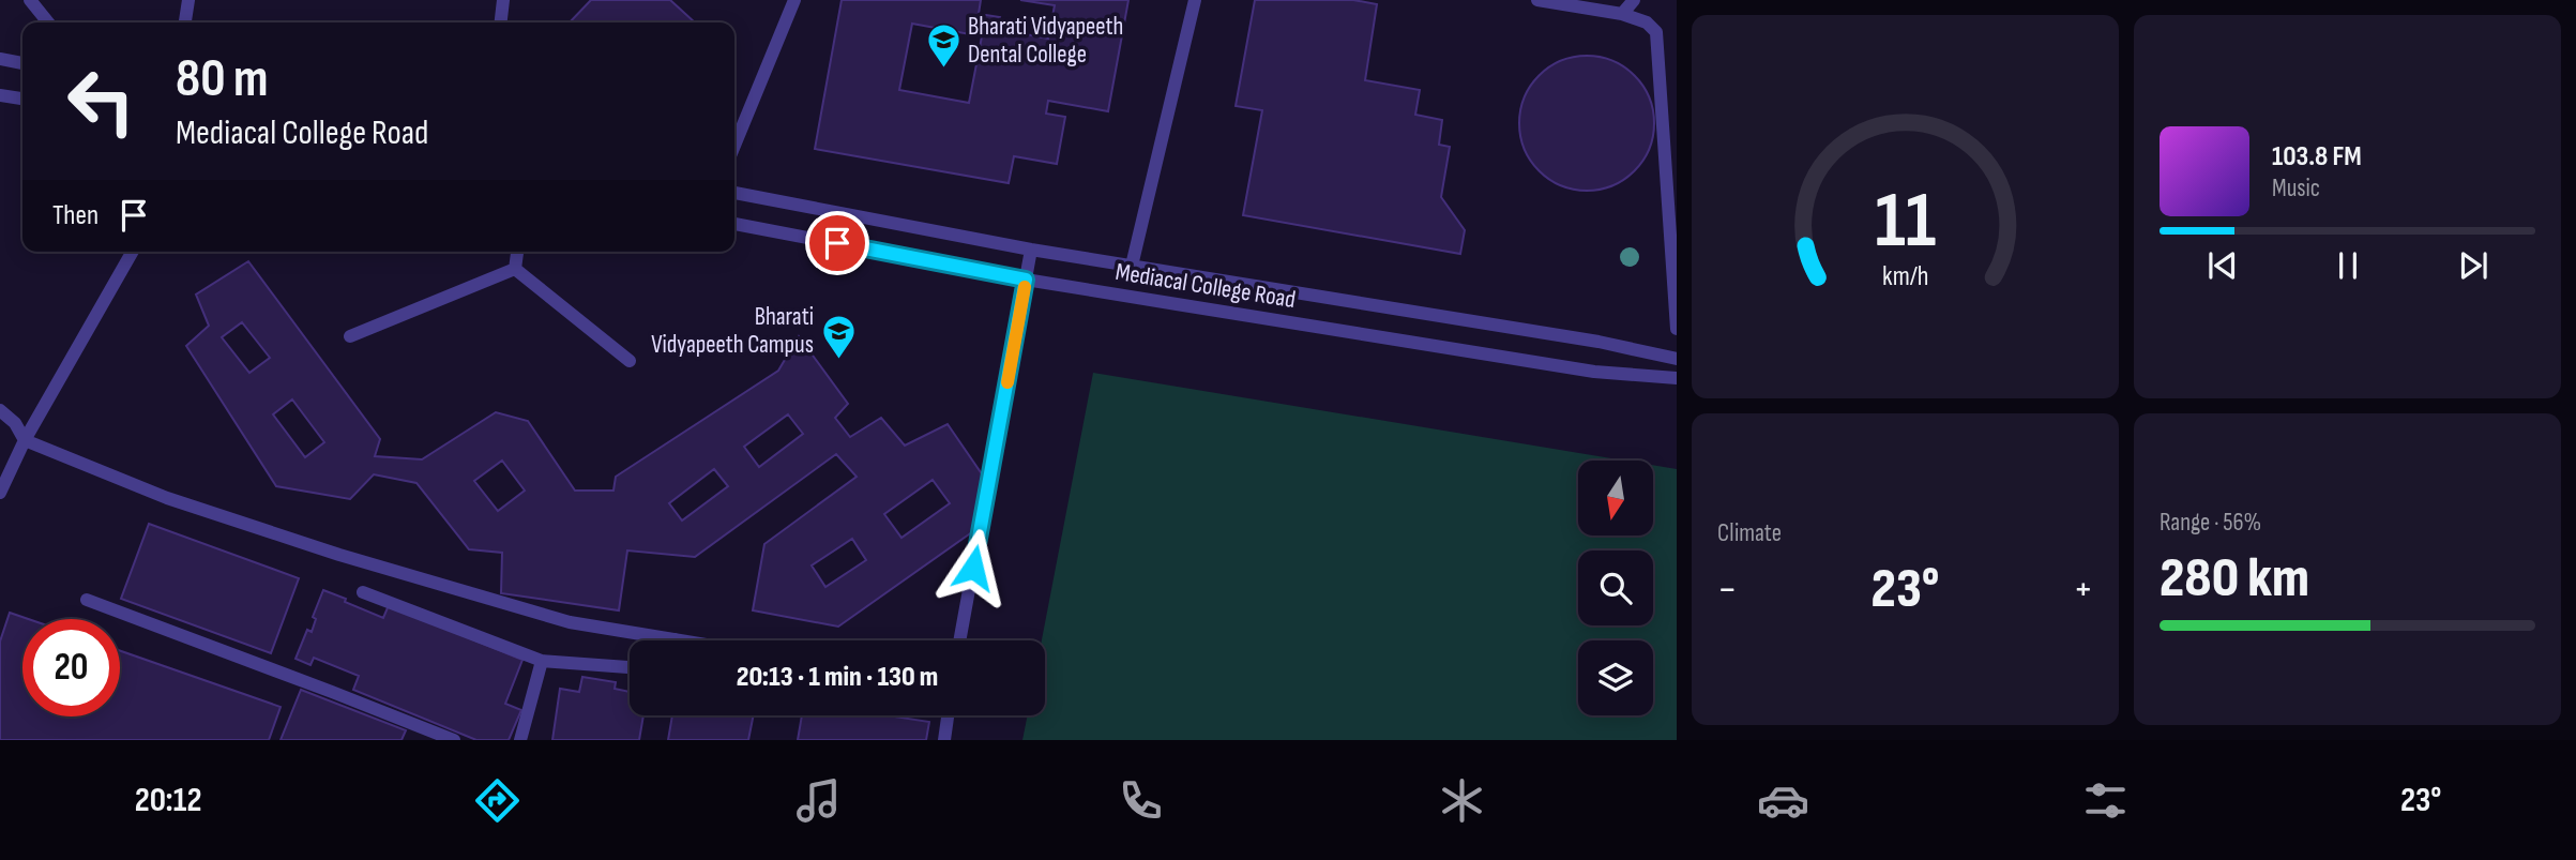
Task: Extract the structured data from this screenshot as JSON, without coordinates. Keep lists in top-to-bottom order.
{
  "streets": {
    "lane": ["Mediacal College Road"]
  },
  "places": {
    "school or university": ["Bharati Vidyapeeth Dental College", "Bharati Vidyapeeth Campus"]
  },
  "north": "bottom",
  "page": {
    "turn": ["80 m", "Mediacal College Road"],
    "song": ["103.8 FM", "Music"],
    "then": "Then",
    "tile": [
      "Climate",
      ["Range · 56%", "280 km"]
    ],
    "heat": ["−", "23°", "+"],
    "limit": "20",
    "trip": "20:13 · 1 min · 130 m",
    "tabs": ["20:12", "23°"],
    "gauge": ["11", "km/h"]
  }
}
